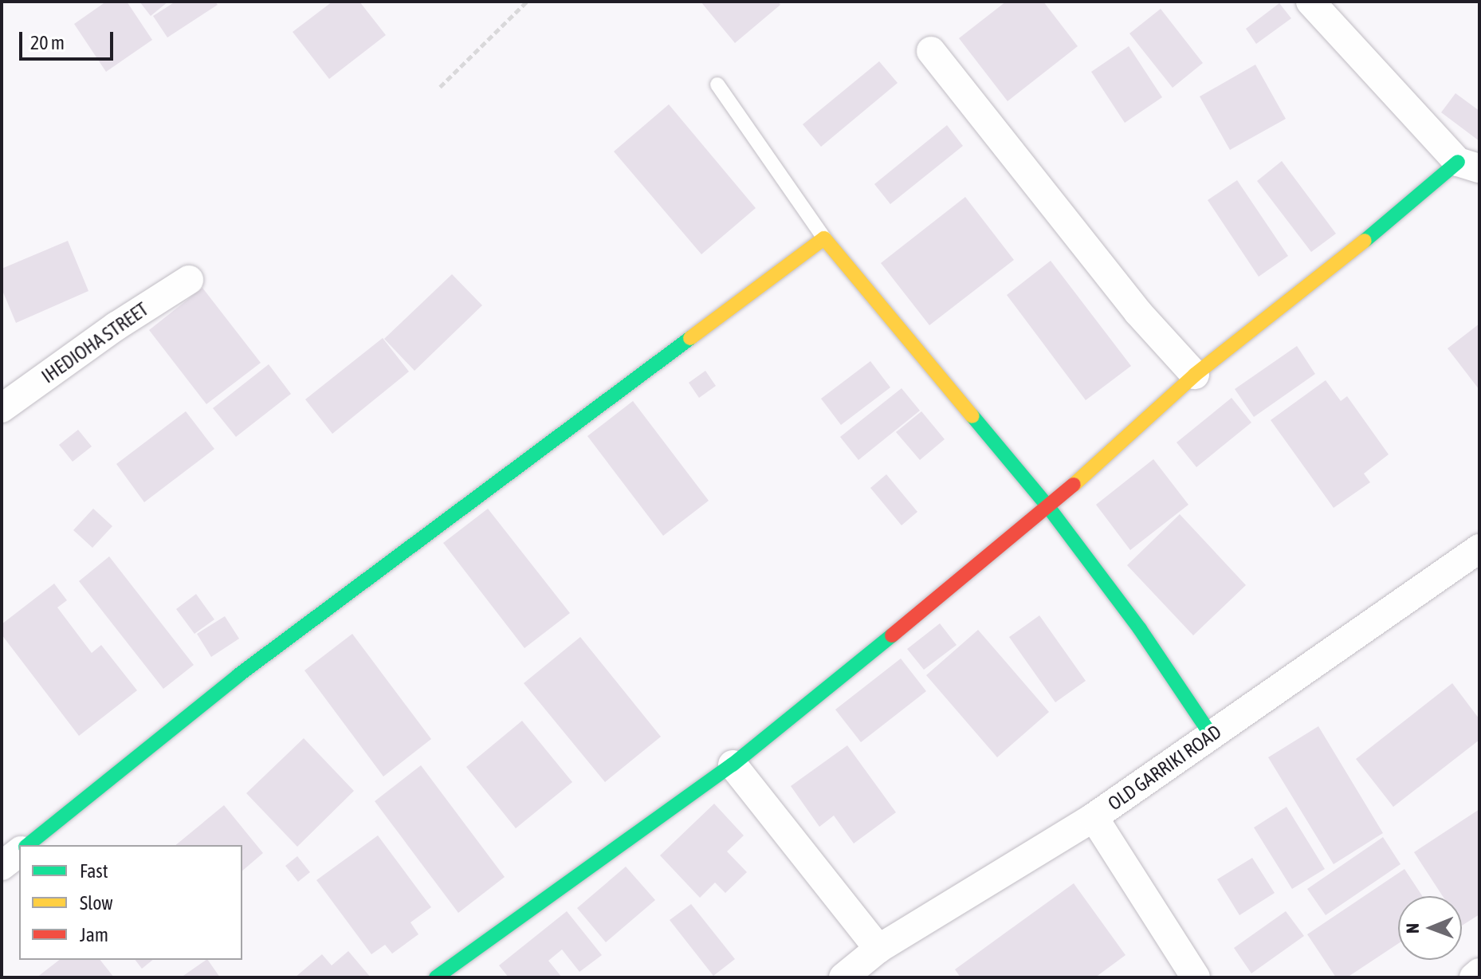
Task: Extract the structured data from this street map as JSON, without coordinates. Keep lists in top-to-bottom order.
{
  "streets": {
    "street": ["IHEDIOHA STREET", "OLD GARRIKI ROAD"]
  },
  "legend": ["Fast", "Slow", "Jam"],
  "scale_bar": "20 m",
  "north": "left"
}
